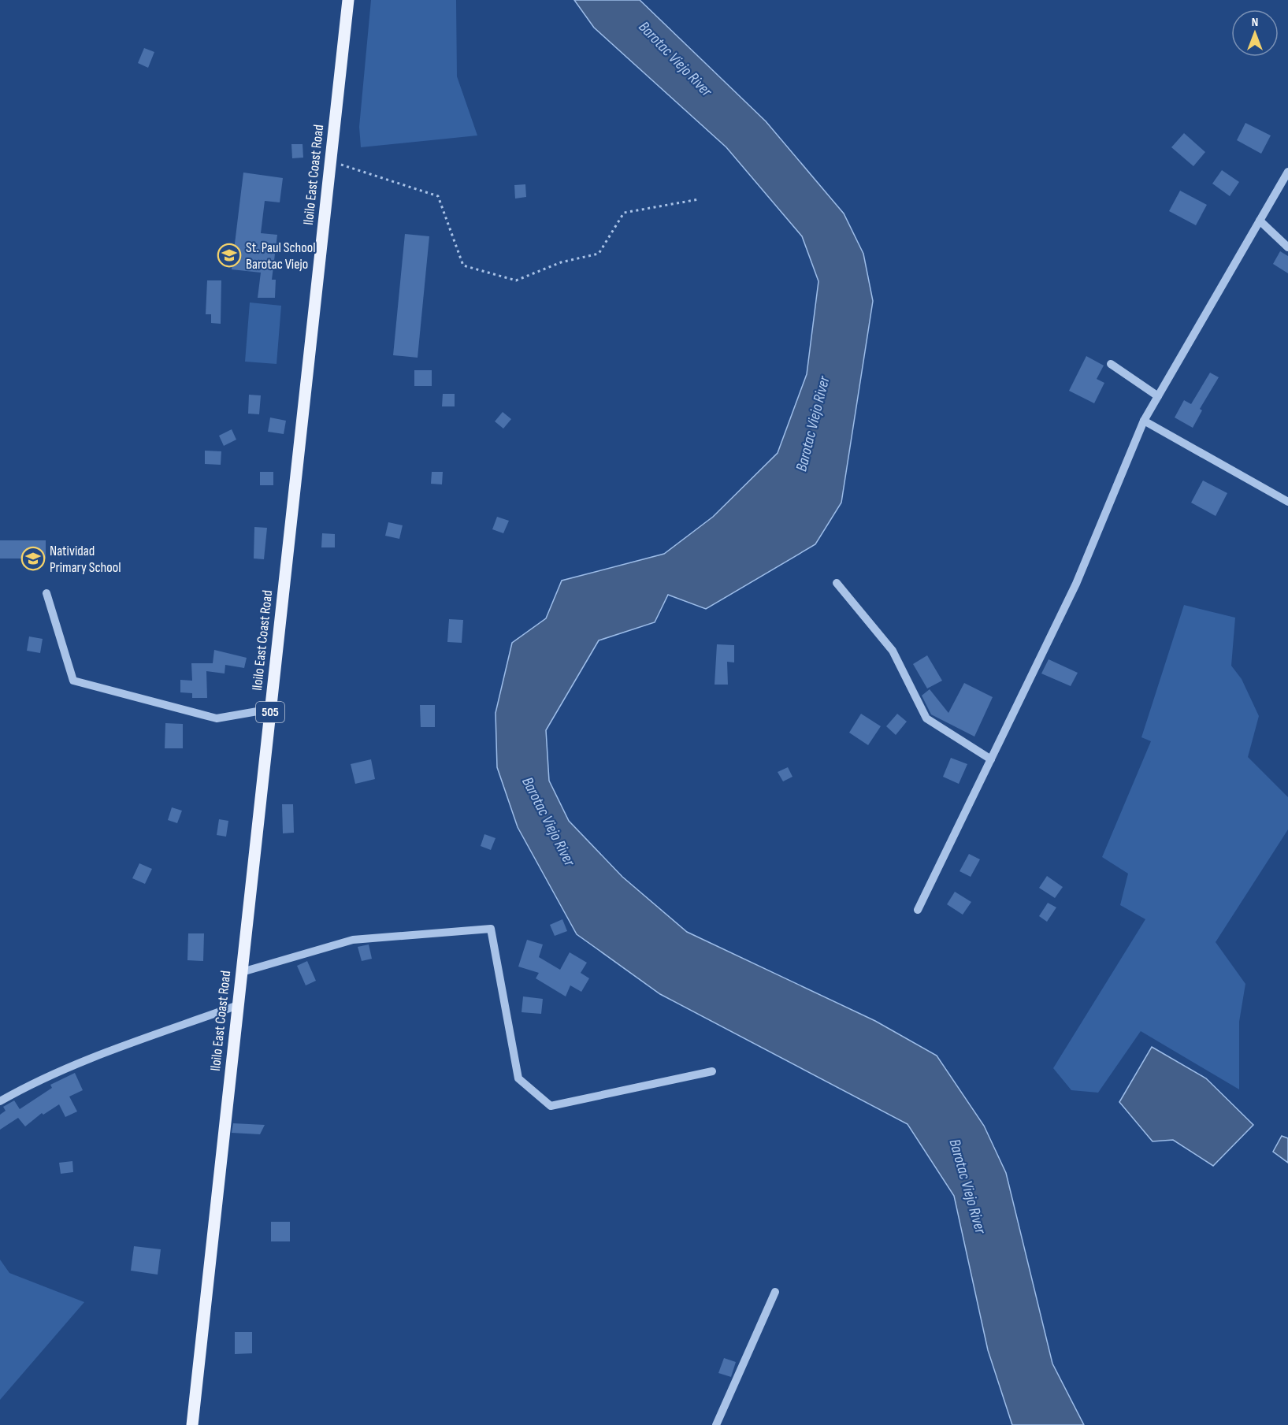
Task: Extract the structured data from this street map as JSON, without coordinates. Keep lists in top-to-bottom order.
{
  "streets": {
    "main road": ["Iloilo East Coast Road", "505"]
  },
  "water": ["Barotac Viejo River"],
  "places": {
    "school or university": ["St. Paul School Barotac Viejo", "Natividad Primary School"]
  },
  "north": "top"
}
